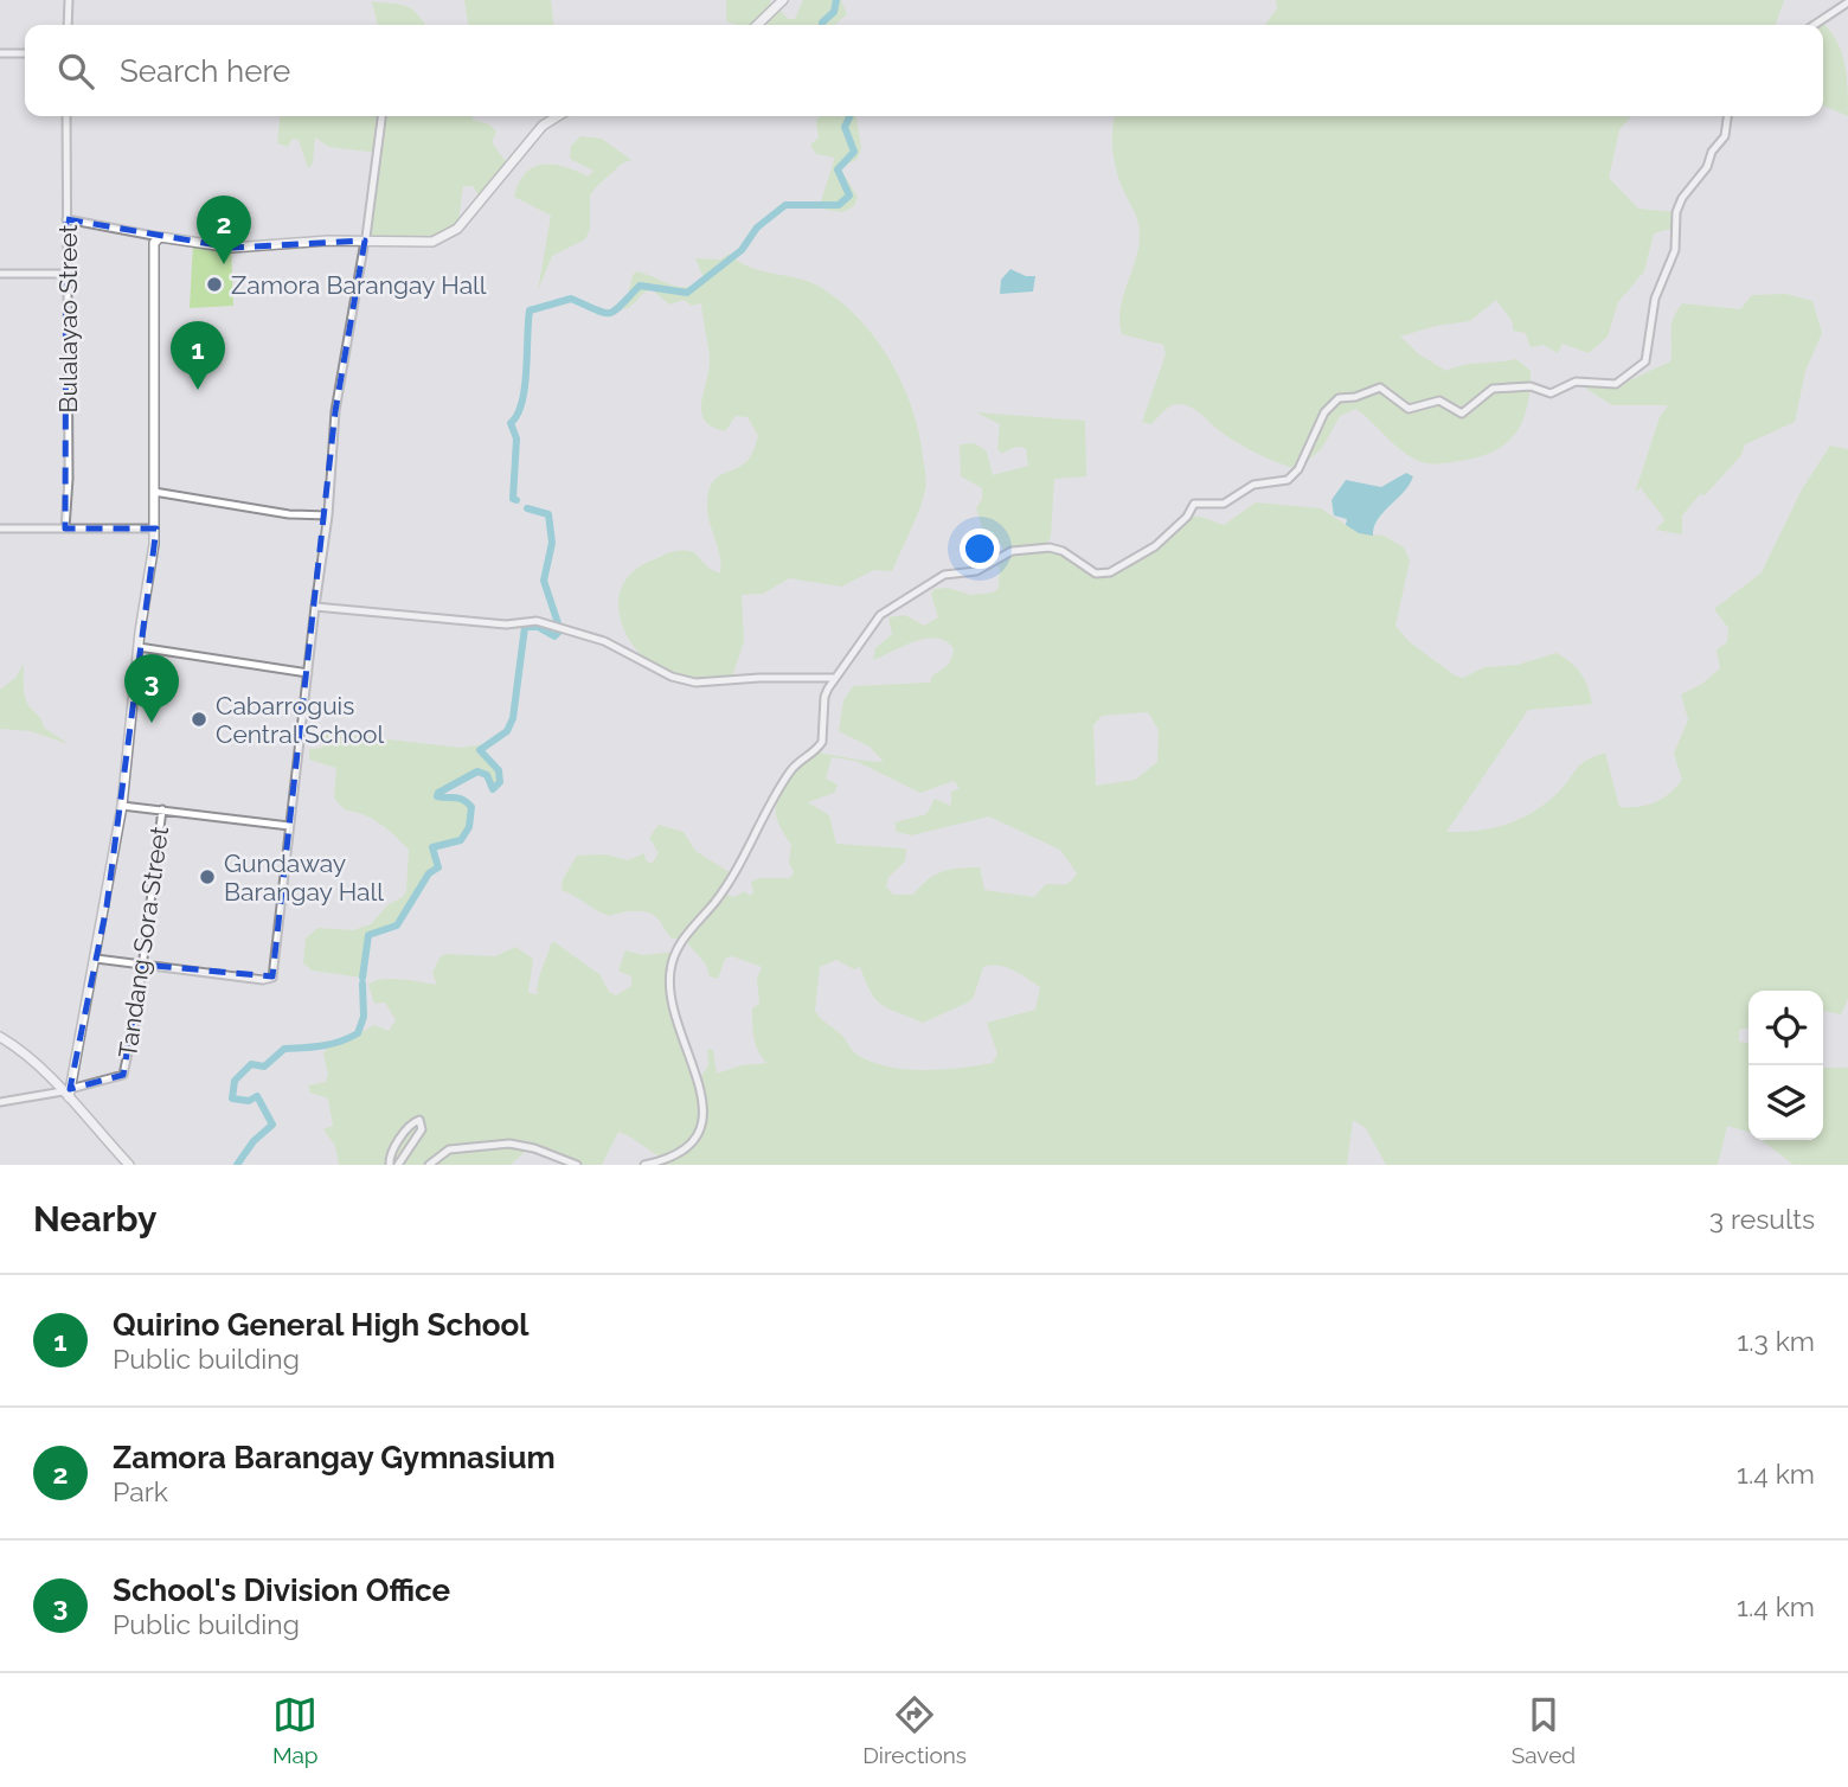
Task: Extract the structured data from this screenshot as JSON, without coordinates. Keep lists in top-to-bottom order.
{
  "streets": {
    "street": ["Bulalayao Street", "Tandang Sora Street"]
  },
  "places": ["Zamora Barangay Hall", "Cabarroguis Central School", "Gundaway Barangay Hall"],
  "page": {
    "search": "Search here",
    "pins": ["2", "1", "3"],
    "heading": ["Nearby", "3 results"],
    "list": [
      {
        "mark": "1",
        "name": "Quirino General High School",
        "note": "Public building",
        "value": "1.3 km"
      },
      {
        "mark": "2",
        "name": "Zamora Barangay Gymnasium",
        "note": "Park",
        "value": "1.4 km"
      },
      {
        "mark": "3",
        "name": "School's Division Office",
        "note": "Public building",
        "value": "1.4 km"
      }
    ],
    "nav": ["Map", "Directions", "Saved"]
  }
}
